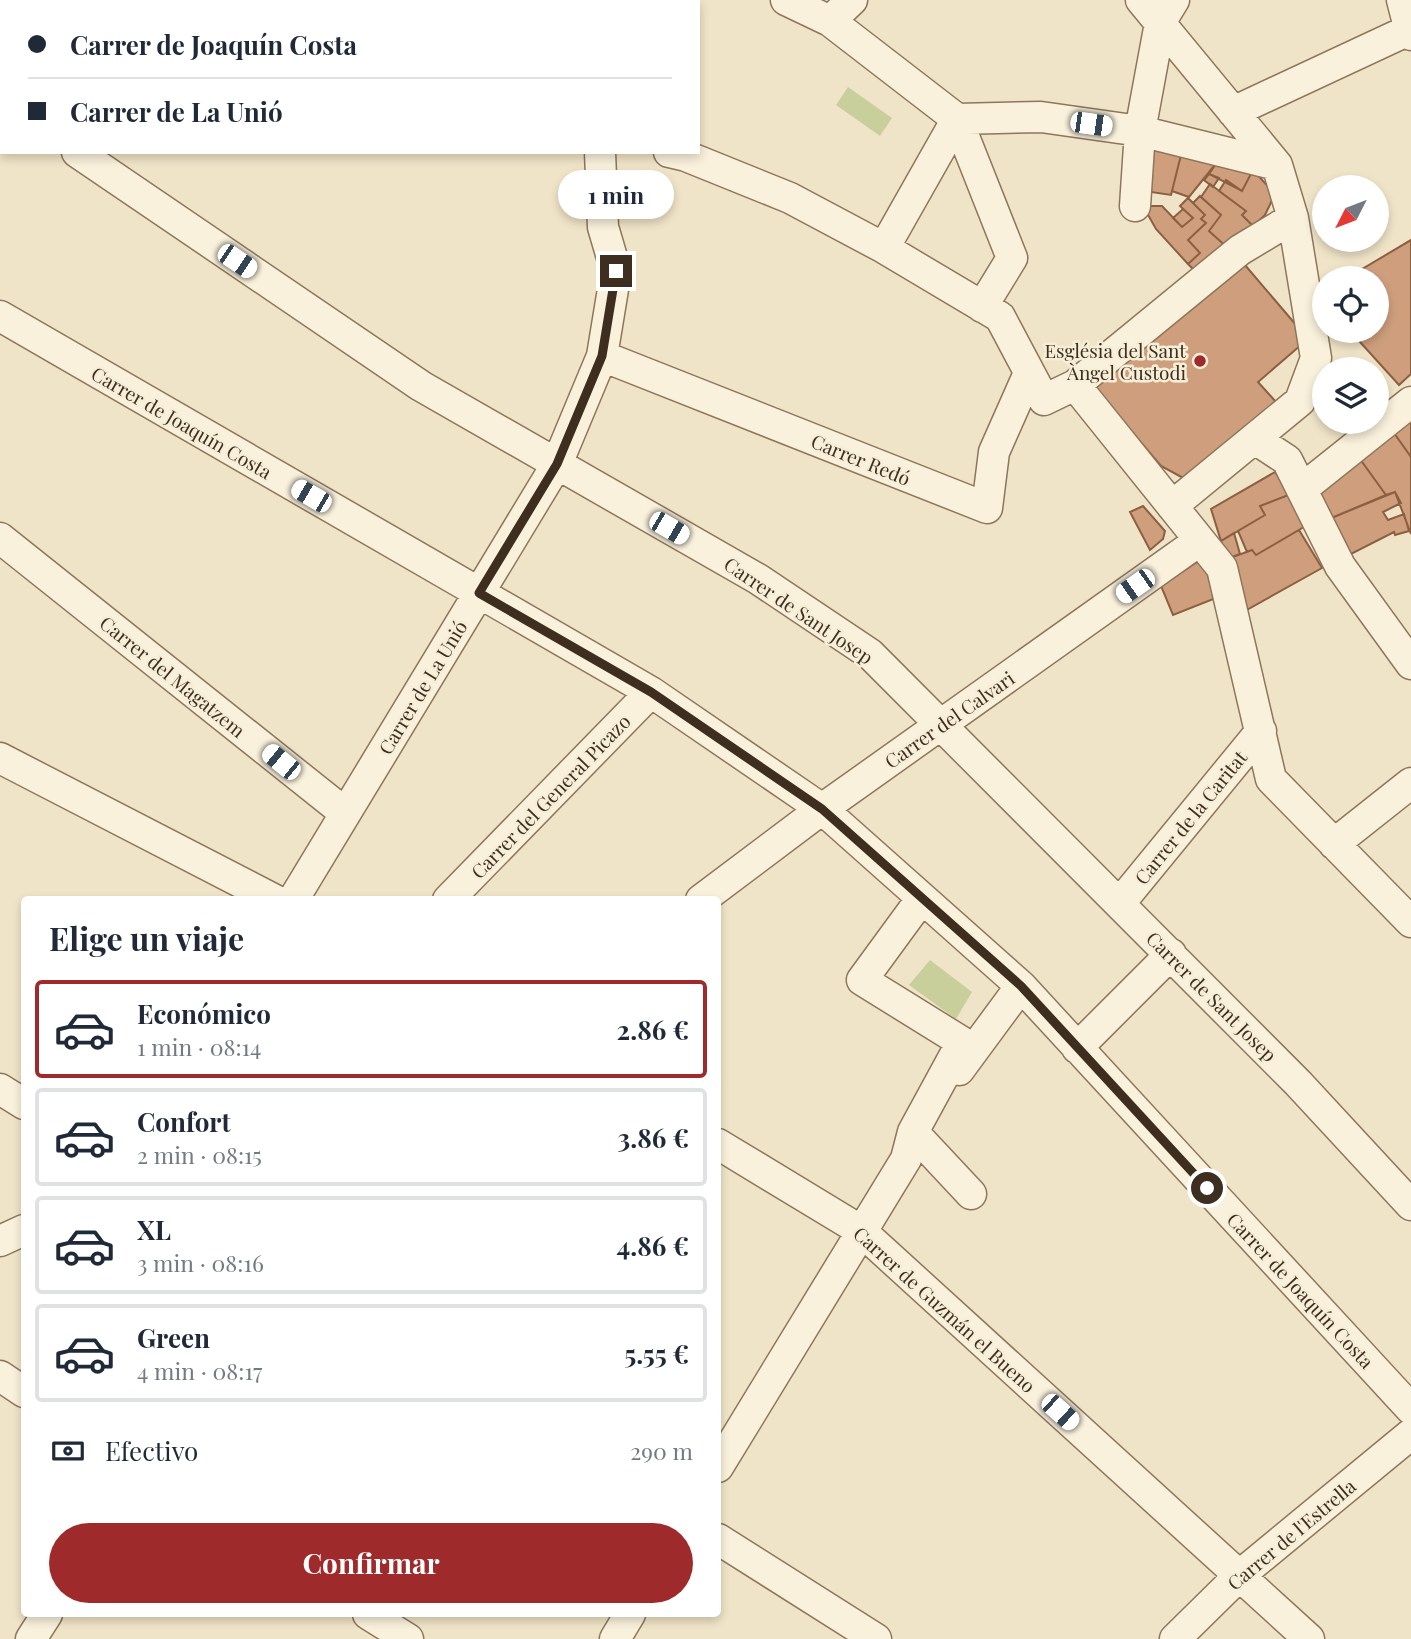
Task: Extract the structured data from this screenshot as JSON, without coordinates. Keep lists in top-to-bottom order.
{
  "streets": {
    "street": [
      "Carrer de Joaquín Costa",
      "Carrer Redó",
      "Carrer de Sant Josep",
      "Carrer del Magatzem",
      "Carrer de La Unió",
      "Carrer del Calvari",
      "Carrer del General Picazo",
      "Carrer de la Caritat",
      "Carrer de Guzmán el Bueno",
      "Carrer de l'Estrella"
    ]
  },
  "crossings": [
    ["Carrer de Joaquín Costa", "Carrer de La Unió"],
    ["Carrer de Joaquín Costa", "Carrer del Calvari"],
    ["Carrer de Joaquín Costa", "Carrer del General Picazo"],
    ["Carrer Redó", "Carrer de La Unió"],
    ["Carrer de Sant Josep", "Carrer de La Unió"],
    ["Carrer de Sant Josep", "Carrer del Calvari"],
    ["Carrer de Sant Josep", "Carrer de la Caritat"],
    ["Carrer del Magatzem", "Carrer de La Unió"],
    ["Carrer de Guzmán el Bueno", "Carrer de l'Estrella"]
  ],
  "places": ["Església del Sant Àngel Custodi"],
  "north": "bottom left",
  "page": {
    "banner": ["Carrer de Joaquín Costa", "Carrer de La Unió"],
    "bubble": "1 min",
    "heading": "Elige un viaje",
    "list": [
      {
        "name": "Económico",
        "note": "1 min · 08:14",
        "value": "2.86 €"
      },
      {
        "name": "Confort",
        "note": "2 min · 08:15",
        "value": "3.86 €"
      },
      {
        "name": "XL",
        "note": "3 min · 08:16",
        "value": "4.86 €"
      },
      {
        "name": "Green",
        "note": "4 min · 08:17",
        "value": "5.55 €"
      }
    ],
    "pay": ["Efectivo", "290 m"],
    "buttons": "Confirmar"
  }
}
